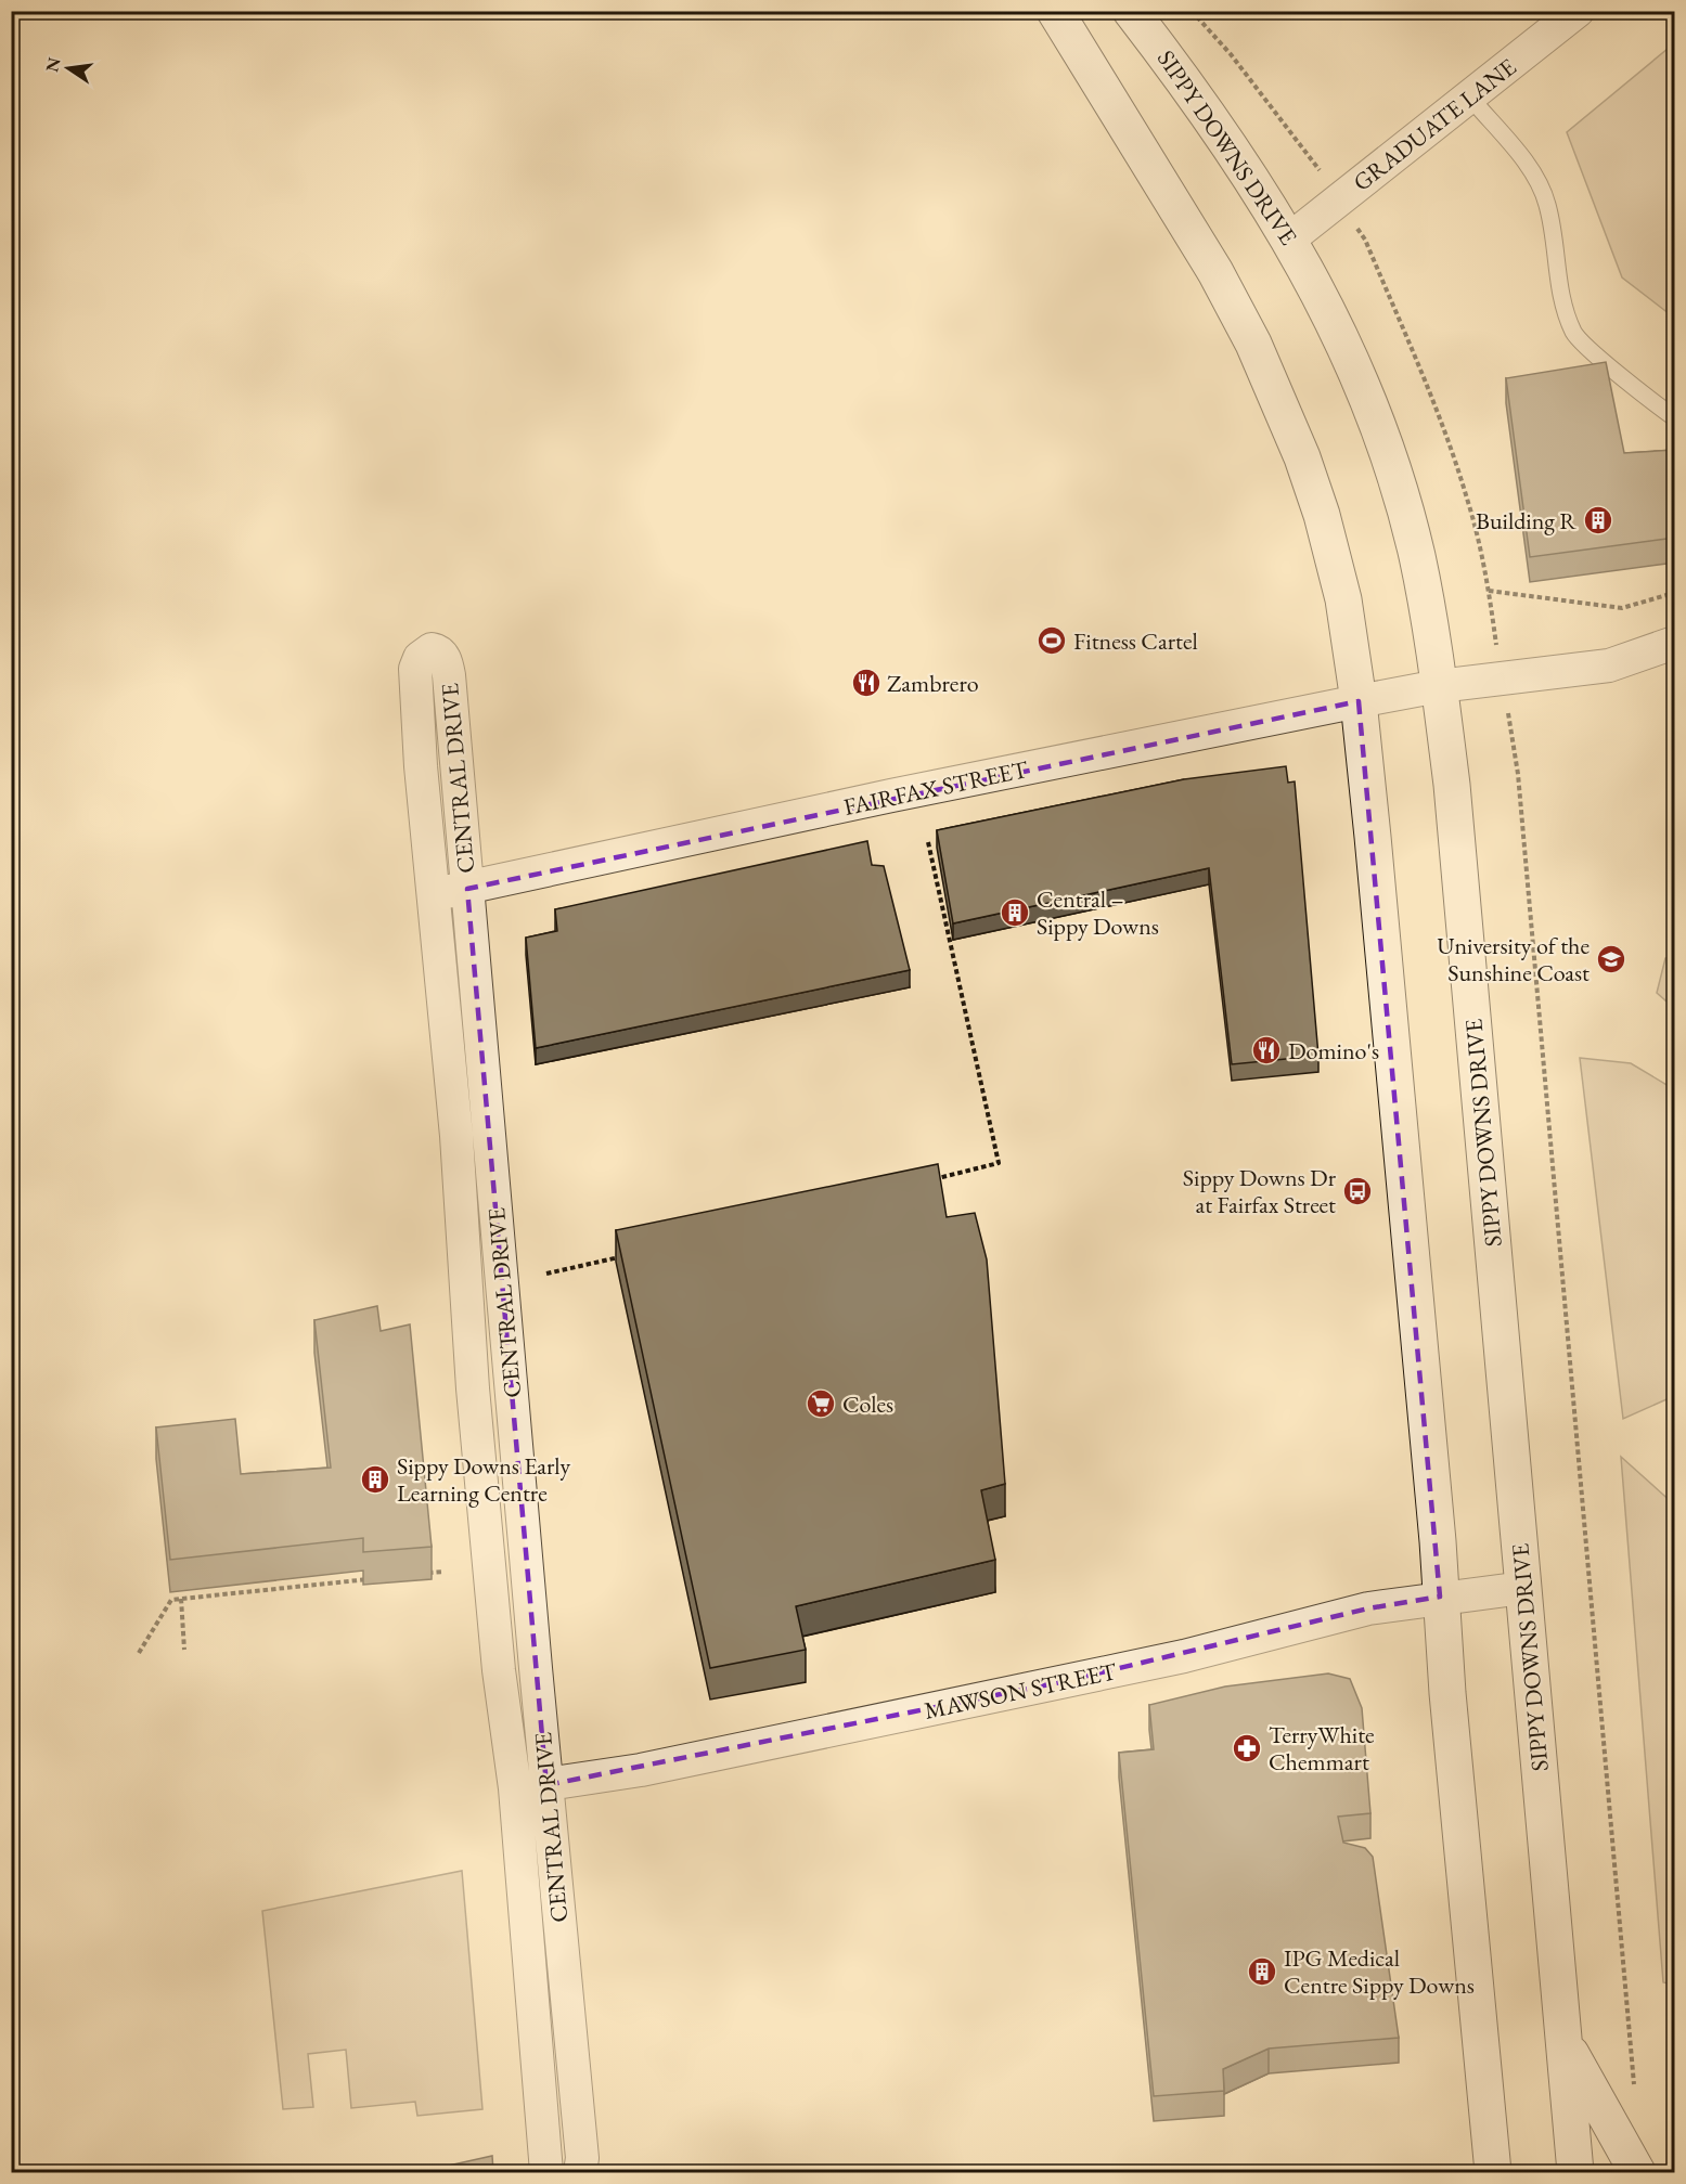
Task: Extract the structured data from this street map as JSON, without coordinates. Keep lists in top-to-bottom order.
{
  "streets": {
    "main road": ["SIPPY DOWNS DRIVE"],
    "street": [
      "GRADUATE LANE",
      "CENTRAL DRIVE",
      "FAIRFAX STREET",
      "MAWSON STREET"
    ]
  },
  "crossings": [
    ["GRADUATE LANE", "SIPPY DOWNS DRIVE"],
    ["SIPPY DOWNS DRIVE", "FAIRFAX STREET"],
    ["SIPPY DOWNS DRIVE", "MAWSON STREET"],
    ["CENTRAL DRIVE", "FAIRFAX STREET"],
    ["CENTRAL DRIVE", "MAWSON STREET"]
  ],
  "places": {
    "building": [
      "Building R",
      "Central – Sippy Downs",
      "Sippy Downs Early Learning Centre",
      "IPG Medical Centre Sippy Downs"
    ],
    "sports": ["Fitness Cartel"],
    "restaurant": ["Zambrero", "Domino's"],
    "school or university": ["University of the Sunshine Coast"],
    "bus stop": ["Sippy Downs Dr at Fairfax Street"],
    "supermarket": ["Coles"],
    "pharmacy": ["TerryWhite Chemmart"]
  },
  "north": "left"
}
